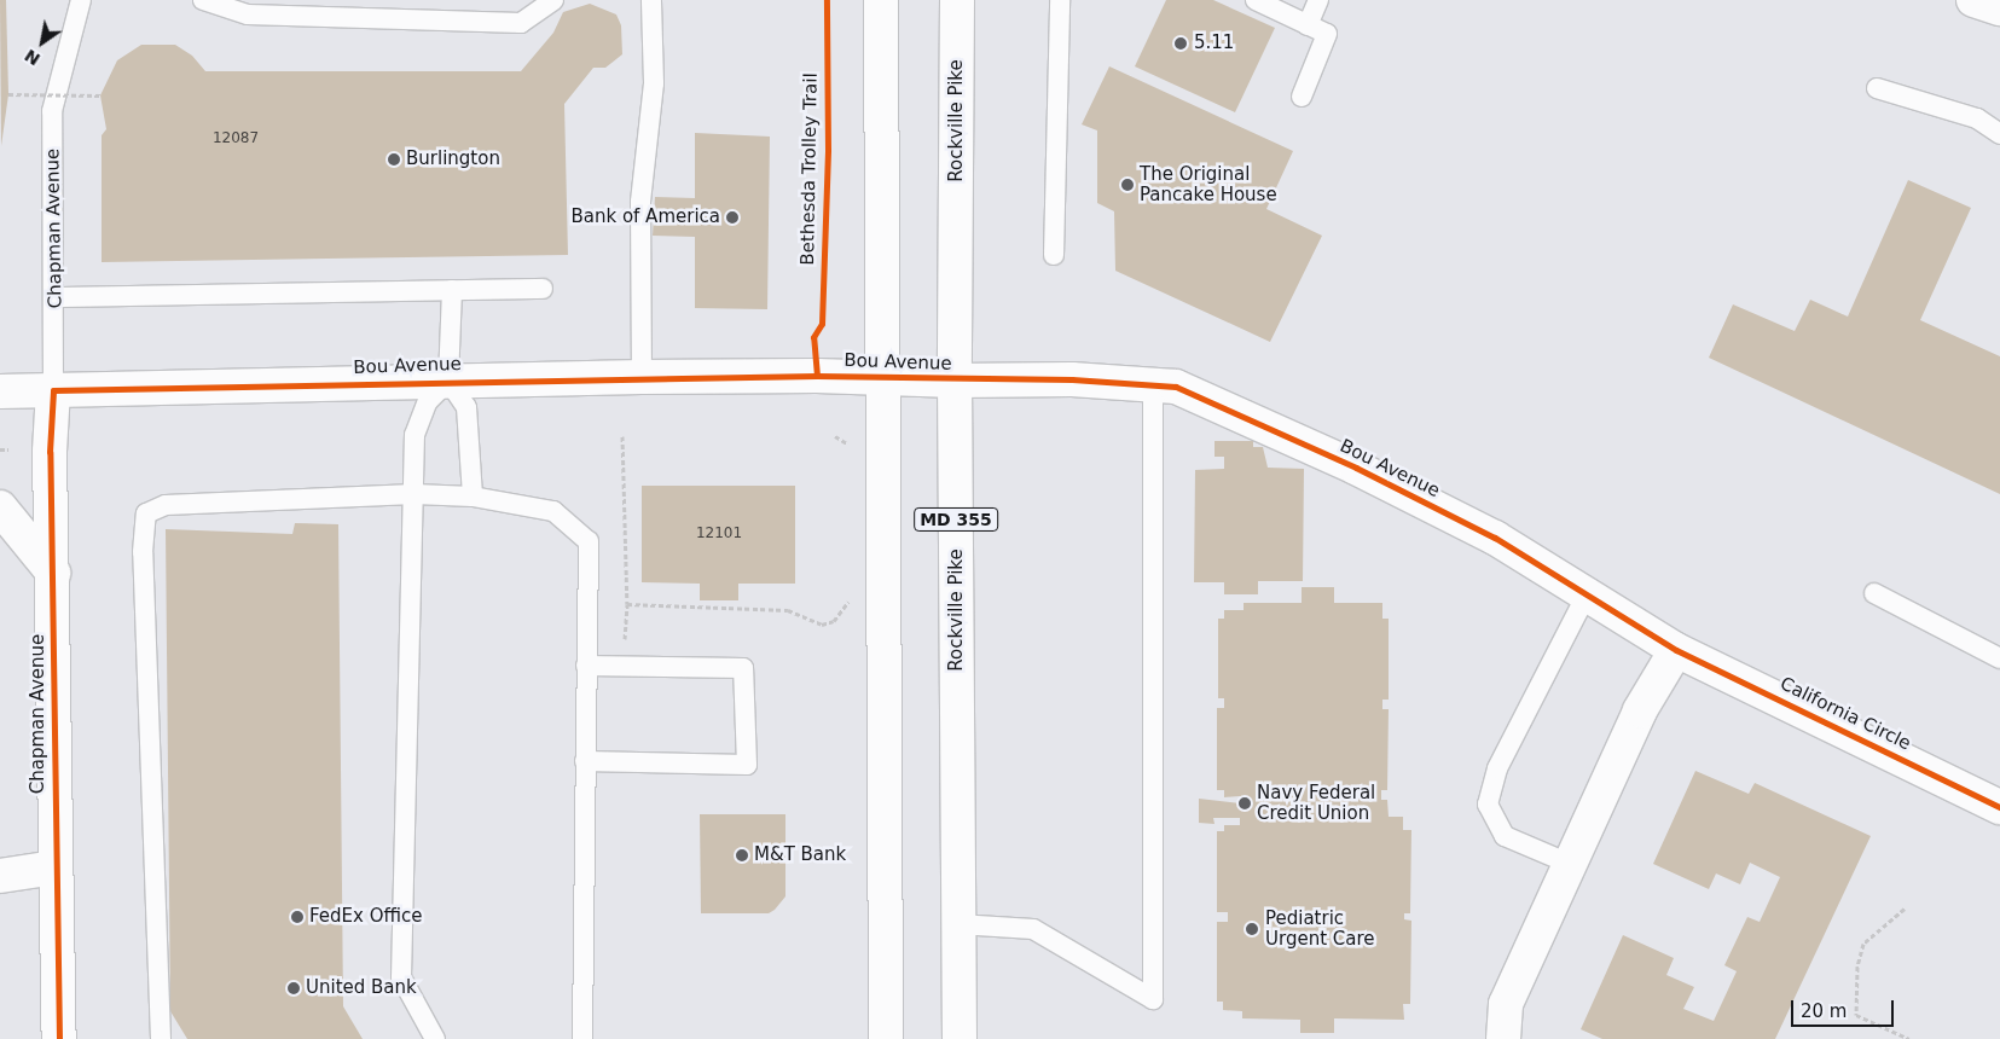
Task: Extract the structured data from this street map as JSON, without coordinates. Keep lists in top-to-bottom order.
{
  "streets": {
    "street": [
      "Rockville Pike",
      "Chapman Avenue",
      "Bou Avenue",
      "MD 355",
      "California Circle"
    ],
    "cycle path": ["Bethesda Trolley Trail"]
  },
  "crossings": [
    ["Rockville Pike", "Bou Avenue"],
    ["Chapman Avenue", "Bou Avenue"],
    ["Bou Avenue", "California Circle"]
  ],
  "places": [
    "5.11",
    "Burlington",
    "The Original Pancake House",
    "Bank of America",
    "Navy Federal Credit Union",
    "M&T Bank",
    "FedEx Office",
    "Pediatric Urgent Care",
    "United Bank"
  ],
  "house_numbers": ["12087", "12101"],
  "scale_bar": "20 m",
  "north": "bottom left"
}
